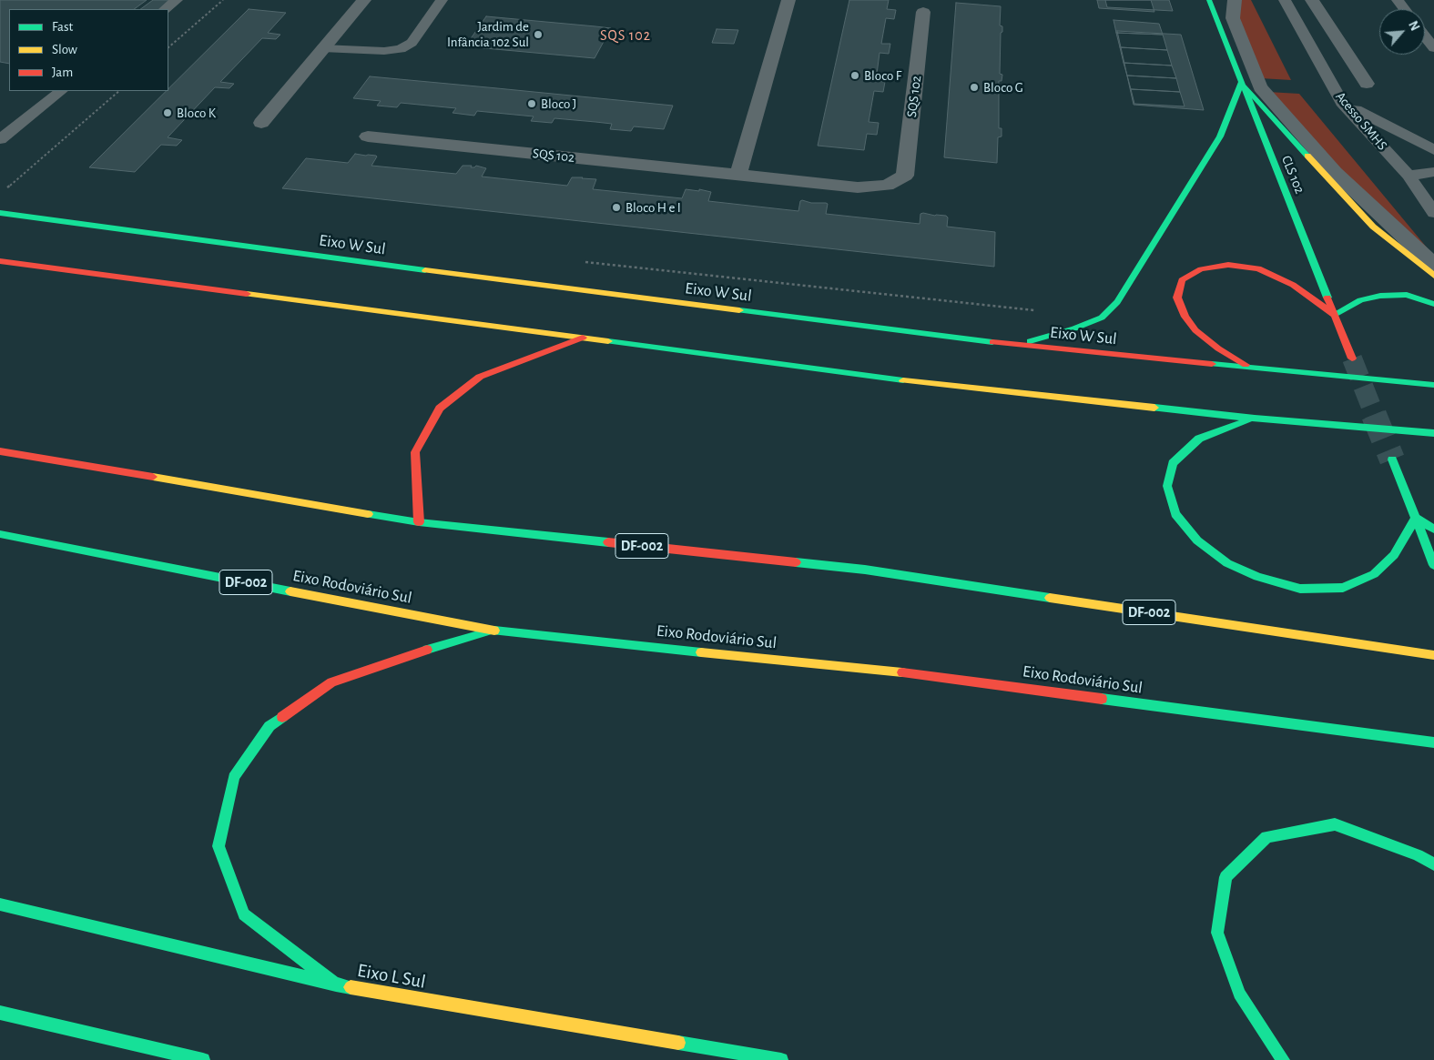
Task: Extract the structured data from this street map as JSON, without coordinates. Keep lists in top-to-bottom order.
{
  "streets": {
    "main road": [
      "CLS 102",
      "Eixo W Sul",
      "DF-002",
      "Eixo Rodoviário Sul",
      "Eixo L Sul"
    ],
    "street": ["SQS 102"],
    "lane": ["Acesso SMHS"]
  },
  "districts": ["SQS 102"],
  "places": [
    "Jardim de Infância 102 Sul",
    "Bloco F",
    "Bloco G",
    "Bloco J",
    "Bloco K",
    "Bloco H e I"
  ],
  "legend": ["Fast", "Slow", "Jam"],
  "north": "top right"
}
